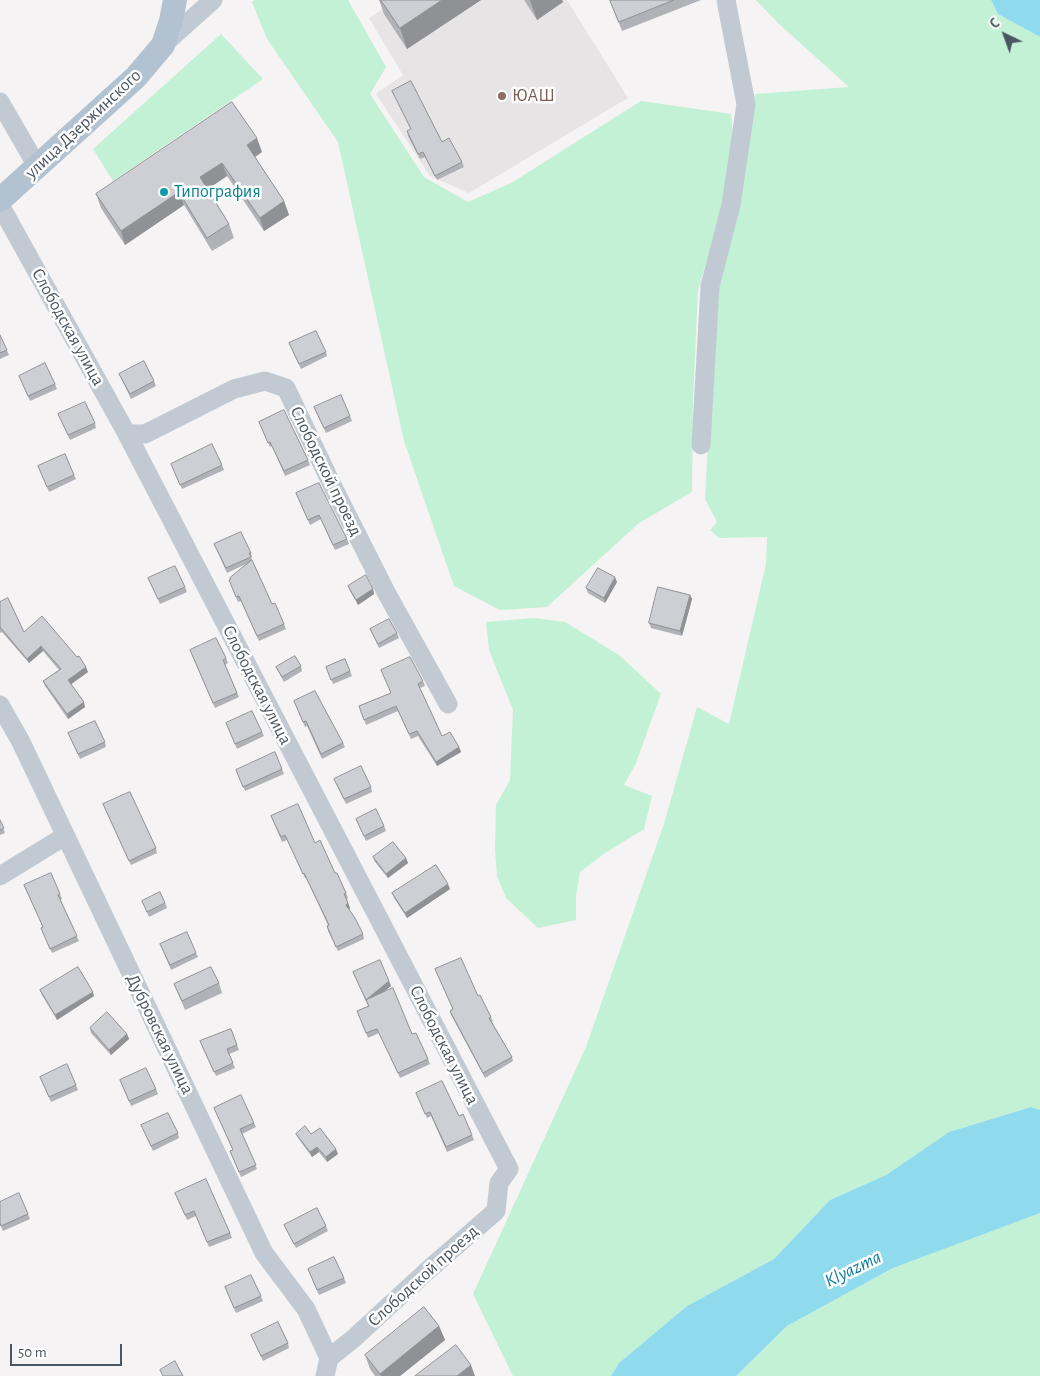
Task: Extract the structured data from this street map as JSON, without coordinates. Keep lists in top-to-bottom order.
{
  "streets": {
    "main road": ["улица Дзержинского"],
    "street": ["Слободская улица", "Слободской проезд", "Дубровская улица"]
  },
  "crossings": [
    ["Слободская улица", "Слободской проезд"],
    ["Слободской проезд", "Дубровская улица"]
  ],
  "water": ["Klyazma"],
  "places": ["ЮАШ", "Типография"],
  "scale_bar": "50 m",
  "north": "top left"
}
